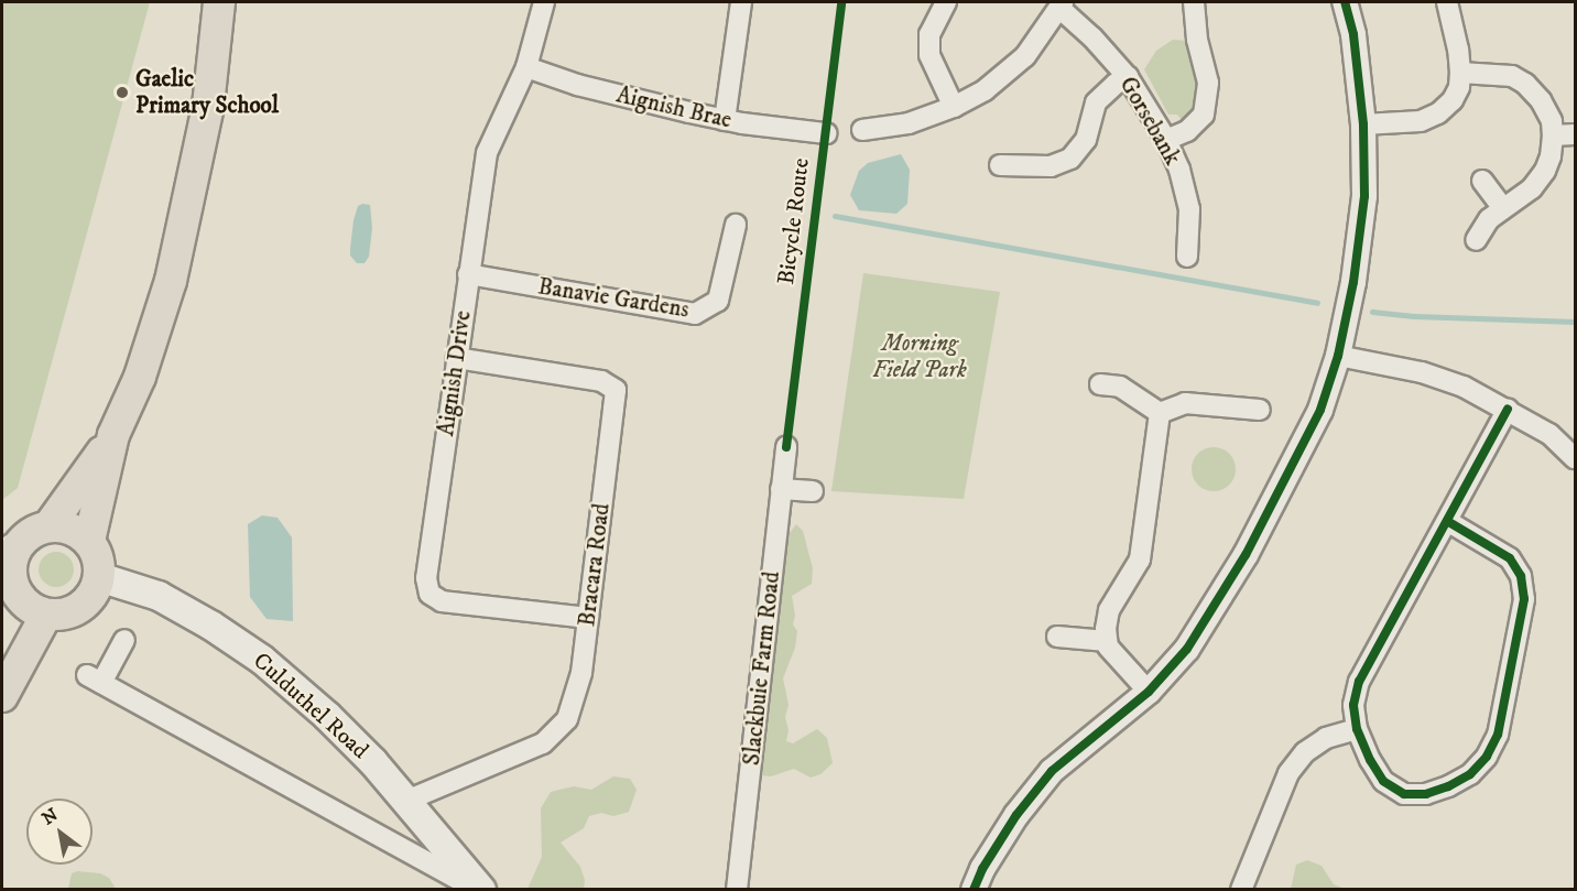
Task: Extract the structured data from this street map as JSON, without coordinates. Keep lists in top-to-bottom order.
{
  "streets": {
    "main road": ["Culduthel Road"],
    "street": [
      "Aignish Brae",
      "Gorsebank",
      "Banavie Gardens",
      "Aignish Drive",
      "Bracara Road",
      "Slackbuie Farm Road"
    ],
    "cycle path": ["Bicycle Route"]
  },
  "crossings": [
    ["Aignish Brae", "Aignish Drive"],
    ["Banavie Gardens", "Aignish Drive"],
    ["Aignish Drive", "Bracara Road"],
    ["Bracara Road", "Culduthel Road"]
  ],
  "parks": ["Morning Field Park"],
  "places": ["Gaelic Primary School"],
  "north": "top left"
}
